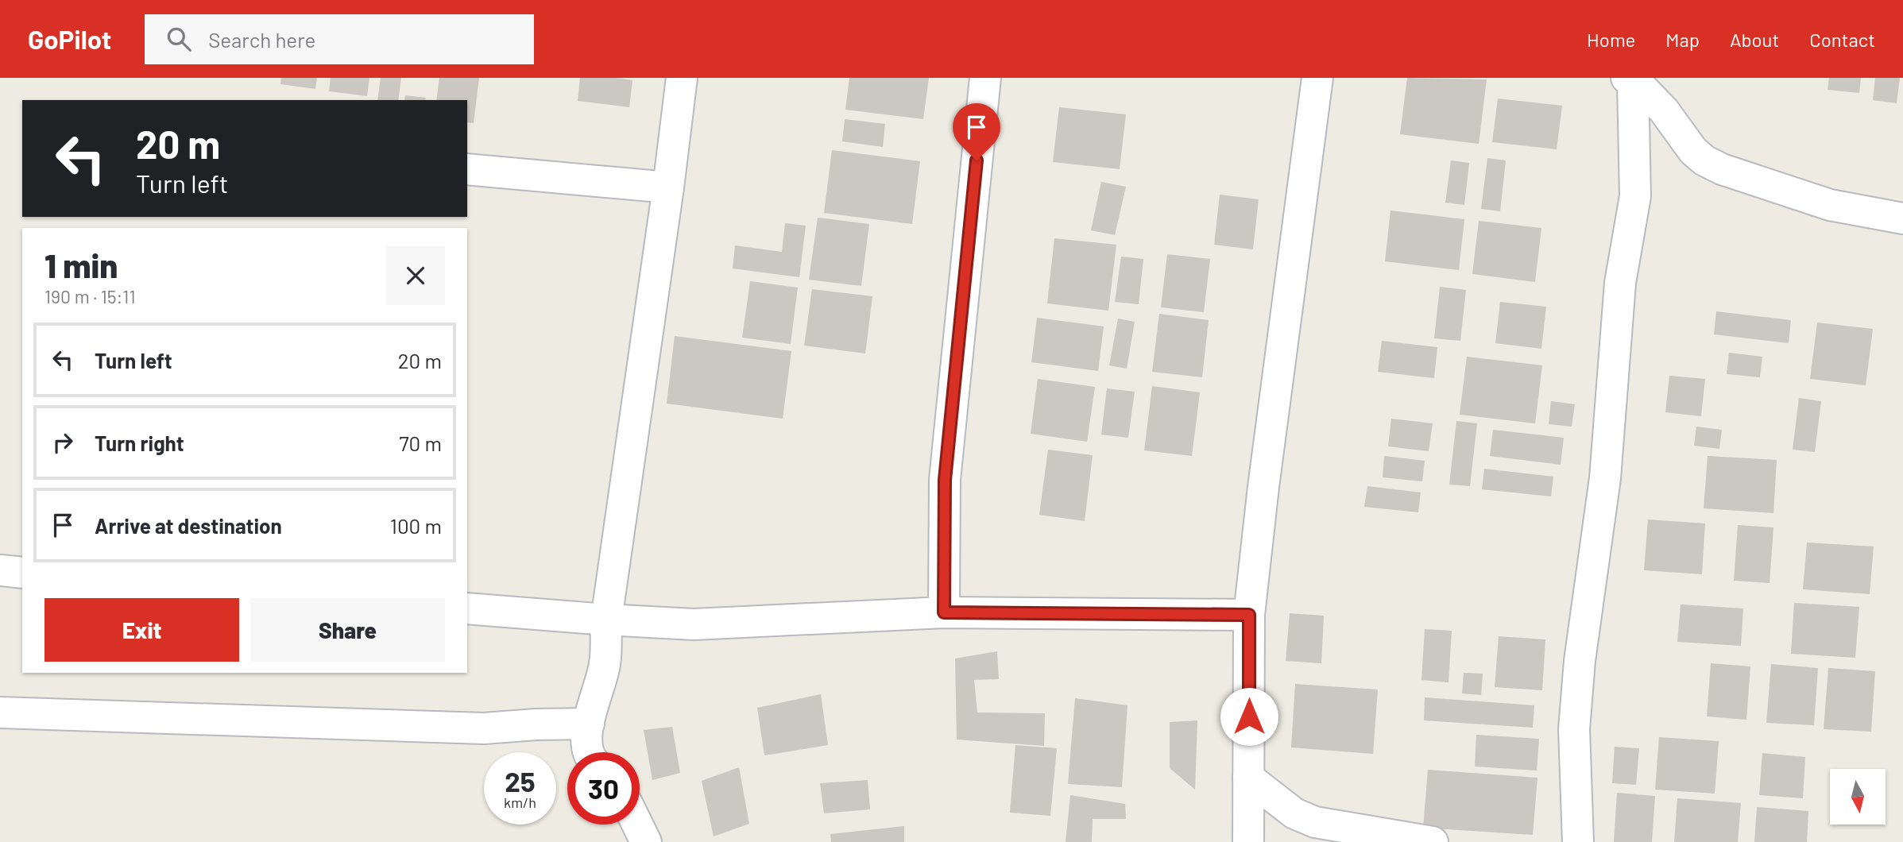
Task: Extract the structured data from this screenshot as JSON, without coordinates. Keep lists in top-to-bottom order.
{
  "north": "bottom",
  "page": {
    "header": "GoPilot",
    "search": "Search here",
    "nav": [
      "Home",
      "Map",
      "About",
      "Contact"
    ],
    "turn": ["20 m", "Turn left"],
    "heading": ["1 min", "190 m · 15:11"],
    "list": [
      {
        "name": "Turn left",
        "value": "20 m"
      },
      {
        "name": "Turn right",
        "value": "70 m"
      },
      {
        "name": "Arrive at destination",
        "value": "100 m"
      }
    ],
    "buttons": ["Exit", "Share"],
    "speed": "25 km/h",
    "limit": "30"
  }
}
